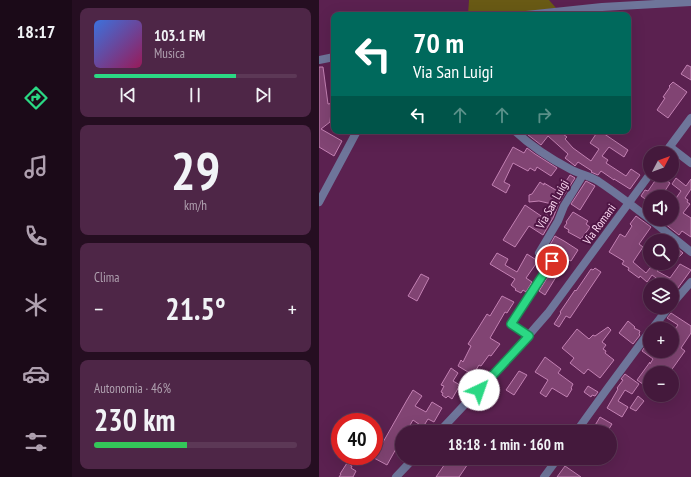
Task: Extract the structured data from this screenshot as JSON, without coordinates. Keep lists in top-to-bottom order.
{
  "streets": {
    "street": ["Via San Luigi", "Via Romani"]
  },
  "crossings": [
    ["Via San Luigi", "Via Romani"]
  ],
  "north": "top right",
  "page": {
    "tabs": "18:17",
    "turn": ["70 m", "Via San Luigi"],
    "song": ["103.1 FM", "Musica"],
    "tile": [
      ["29", "km/h"],
      "Clima",
      ["Autonomia · 46%", "230 km"]
    ],
    "map_buttons": ["+", "−"],
    "heat": ["−", "21.5°", "+"],
    "limit": "40",
    "trip": "18:18 · 1 min · 160 m"
  }
}
